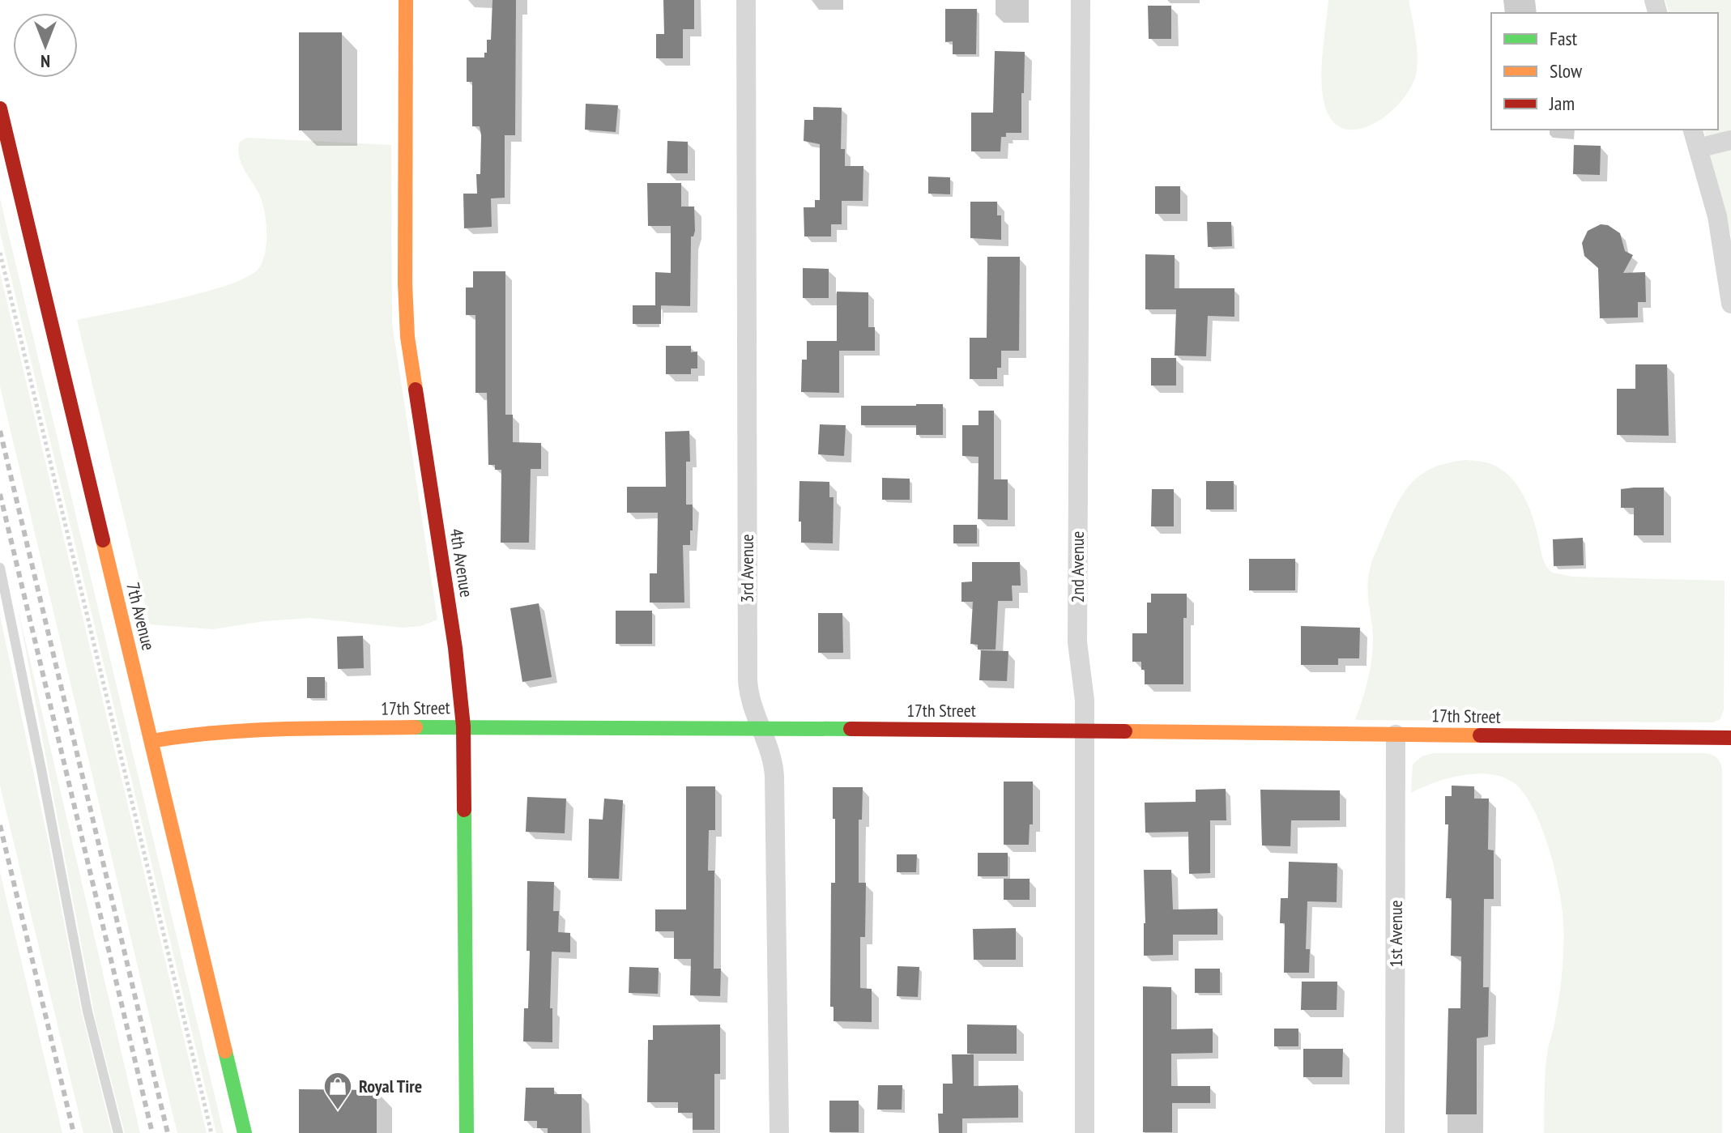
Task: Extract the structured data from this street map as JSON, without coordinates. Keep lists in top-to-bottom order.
{
  "streets": {
    "street": [
      "4th Avenue",
      "2nd Avenue",
      "3rd Avenue",
      "7th Avenue",
      "17th Street",
      "1st Avenue"
    ]
  },
  "crossings": [
    ["4th Avenue", "17th Street"],
    ["2nd Avenue", "17th Street"],
    ["3rd Avenue", "17th Street"],
    ["7th Avenue", "17th Street"],
    ["17th Street", "1st Avenue"]
  ],
  "places": {
    "shop": ["Royal Tire"]
  },
  "legend": ["Fast", "Slow", "Jam"],
  "north": "bottom"
}
